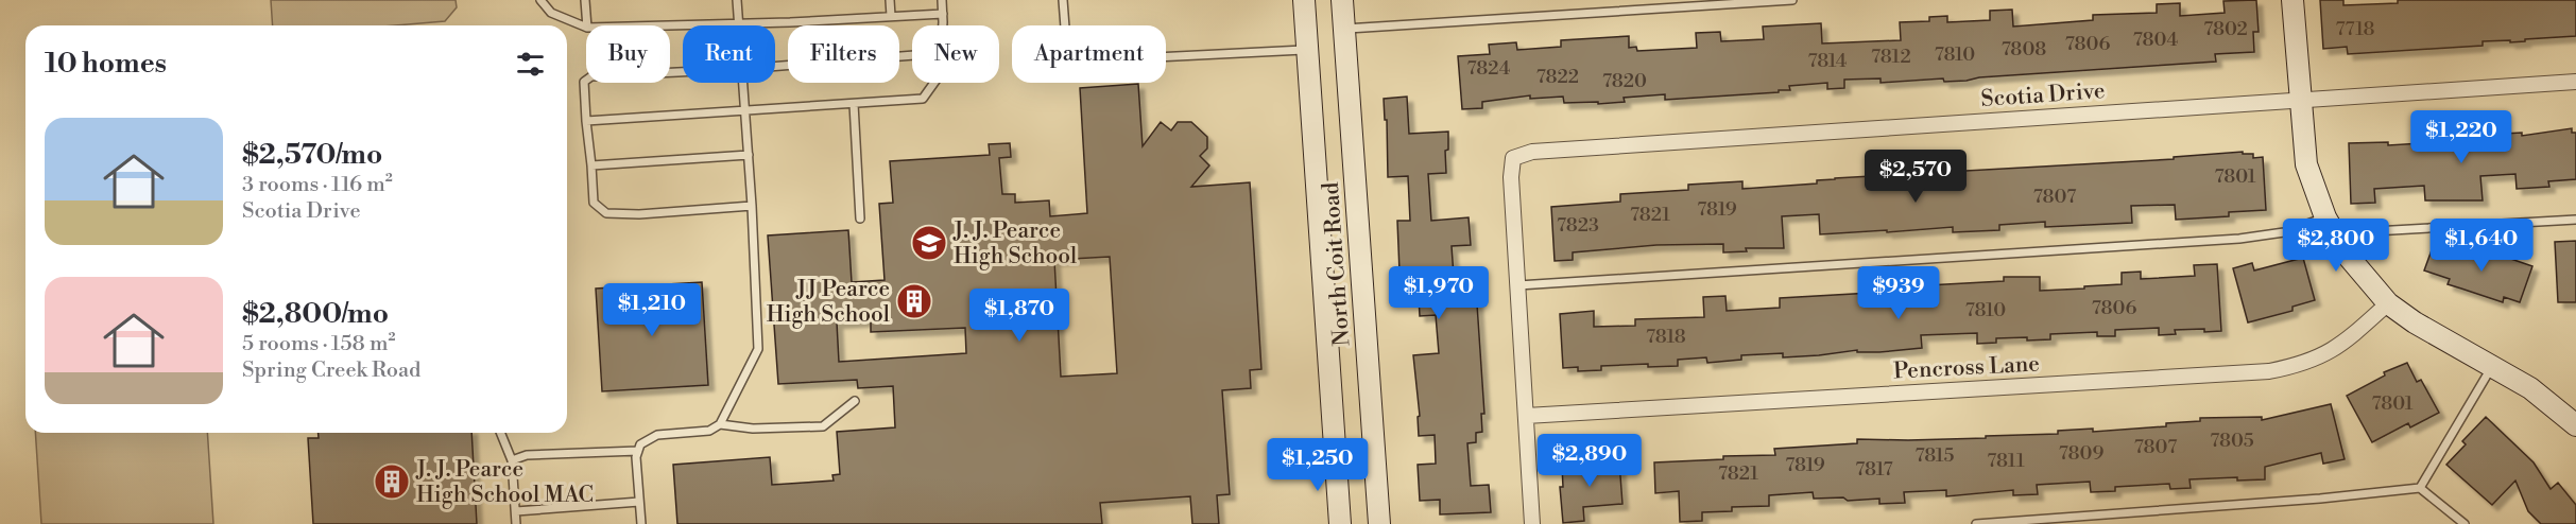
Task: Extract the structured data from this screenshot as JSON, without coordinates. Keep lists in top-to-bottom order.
{
  "streets": {
    "main road": ["North Coit Road"],
    "street": ["Scotia Drive", "Pencross Lane"]
  },
  "places": {
    "school or university": ["J. J. Pearce High School"],
    "building": ["JJ Pearce High School", "J. J. Pearce High School MAC"]
  },
  "house_numbers": [
    "7802",
    "7718",
    "7804",
    "7806",
    "7808",
    "7810",
    "7812",
    "7814",
    "7824",
    "7822",
    "7820",
    "7801",
    "7807",
    "7819",
    "7821",
    "7823",
    "7806",
    "7810",
    "7818",
    "7801",
    "7805",
    "7807",
    "7809",
    "7815",
    "7811",
    "7819",
    "7817",
    "7821"
  ],
  "page": {
    "chip": [
      "Buy",
      "Rent",
      "Filters",
      "New",
      "Apartment"
    ],
    "heading": "10 homes",
    "list": [
      {
        "name": "$2,570/mo",
        "note": "3 rooms · 116 m² · Scotia Drive"
      },
      {
        "name": "$2,800/mo",
        "note": "5 rooms · 158 m² · Spring Creek Road"
      }
    ],
    "price": [
      "$1,220",
      "$2,570",
      "$2,800",
      "$1,640",
      "$1,970",
      "$939",
      "$1,210",
      "$1,870",
      "$2,890",
      "$1,250"
    ]
  }
}
